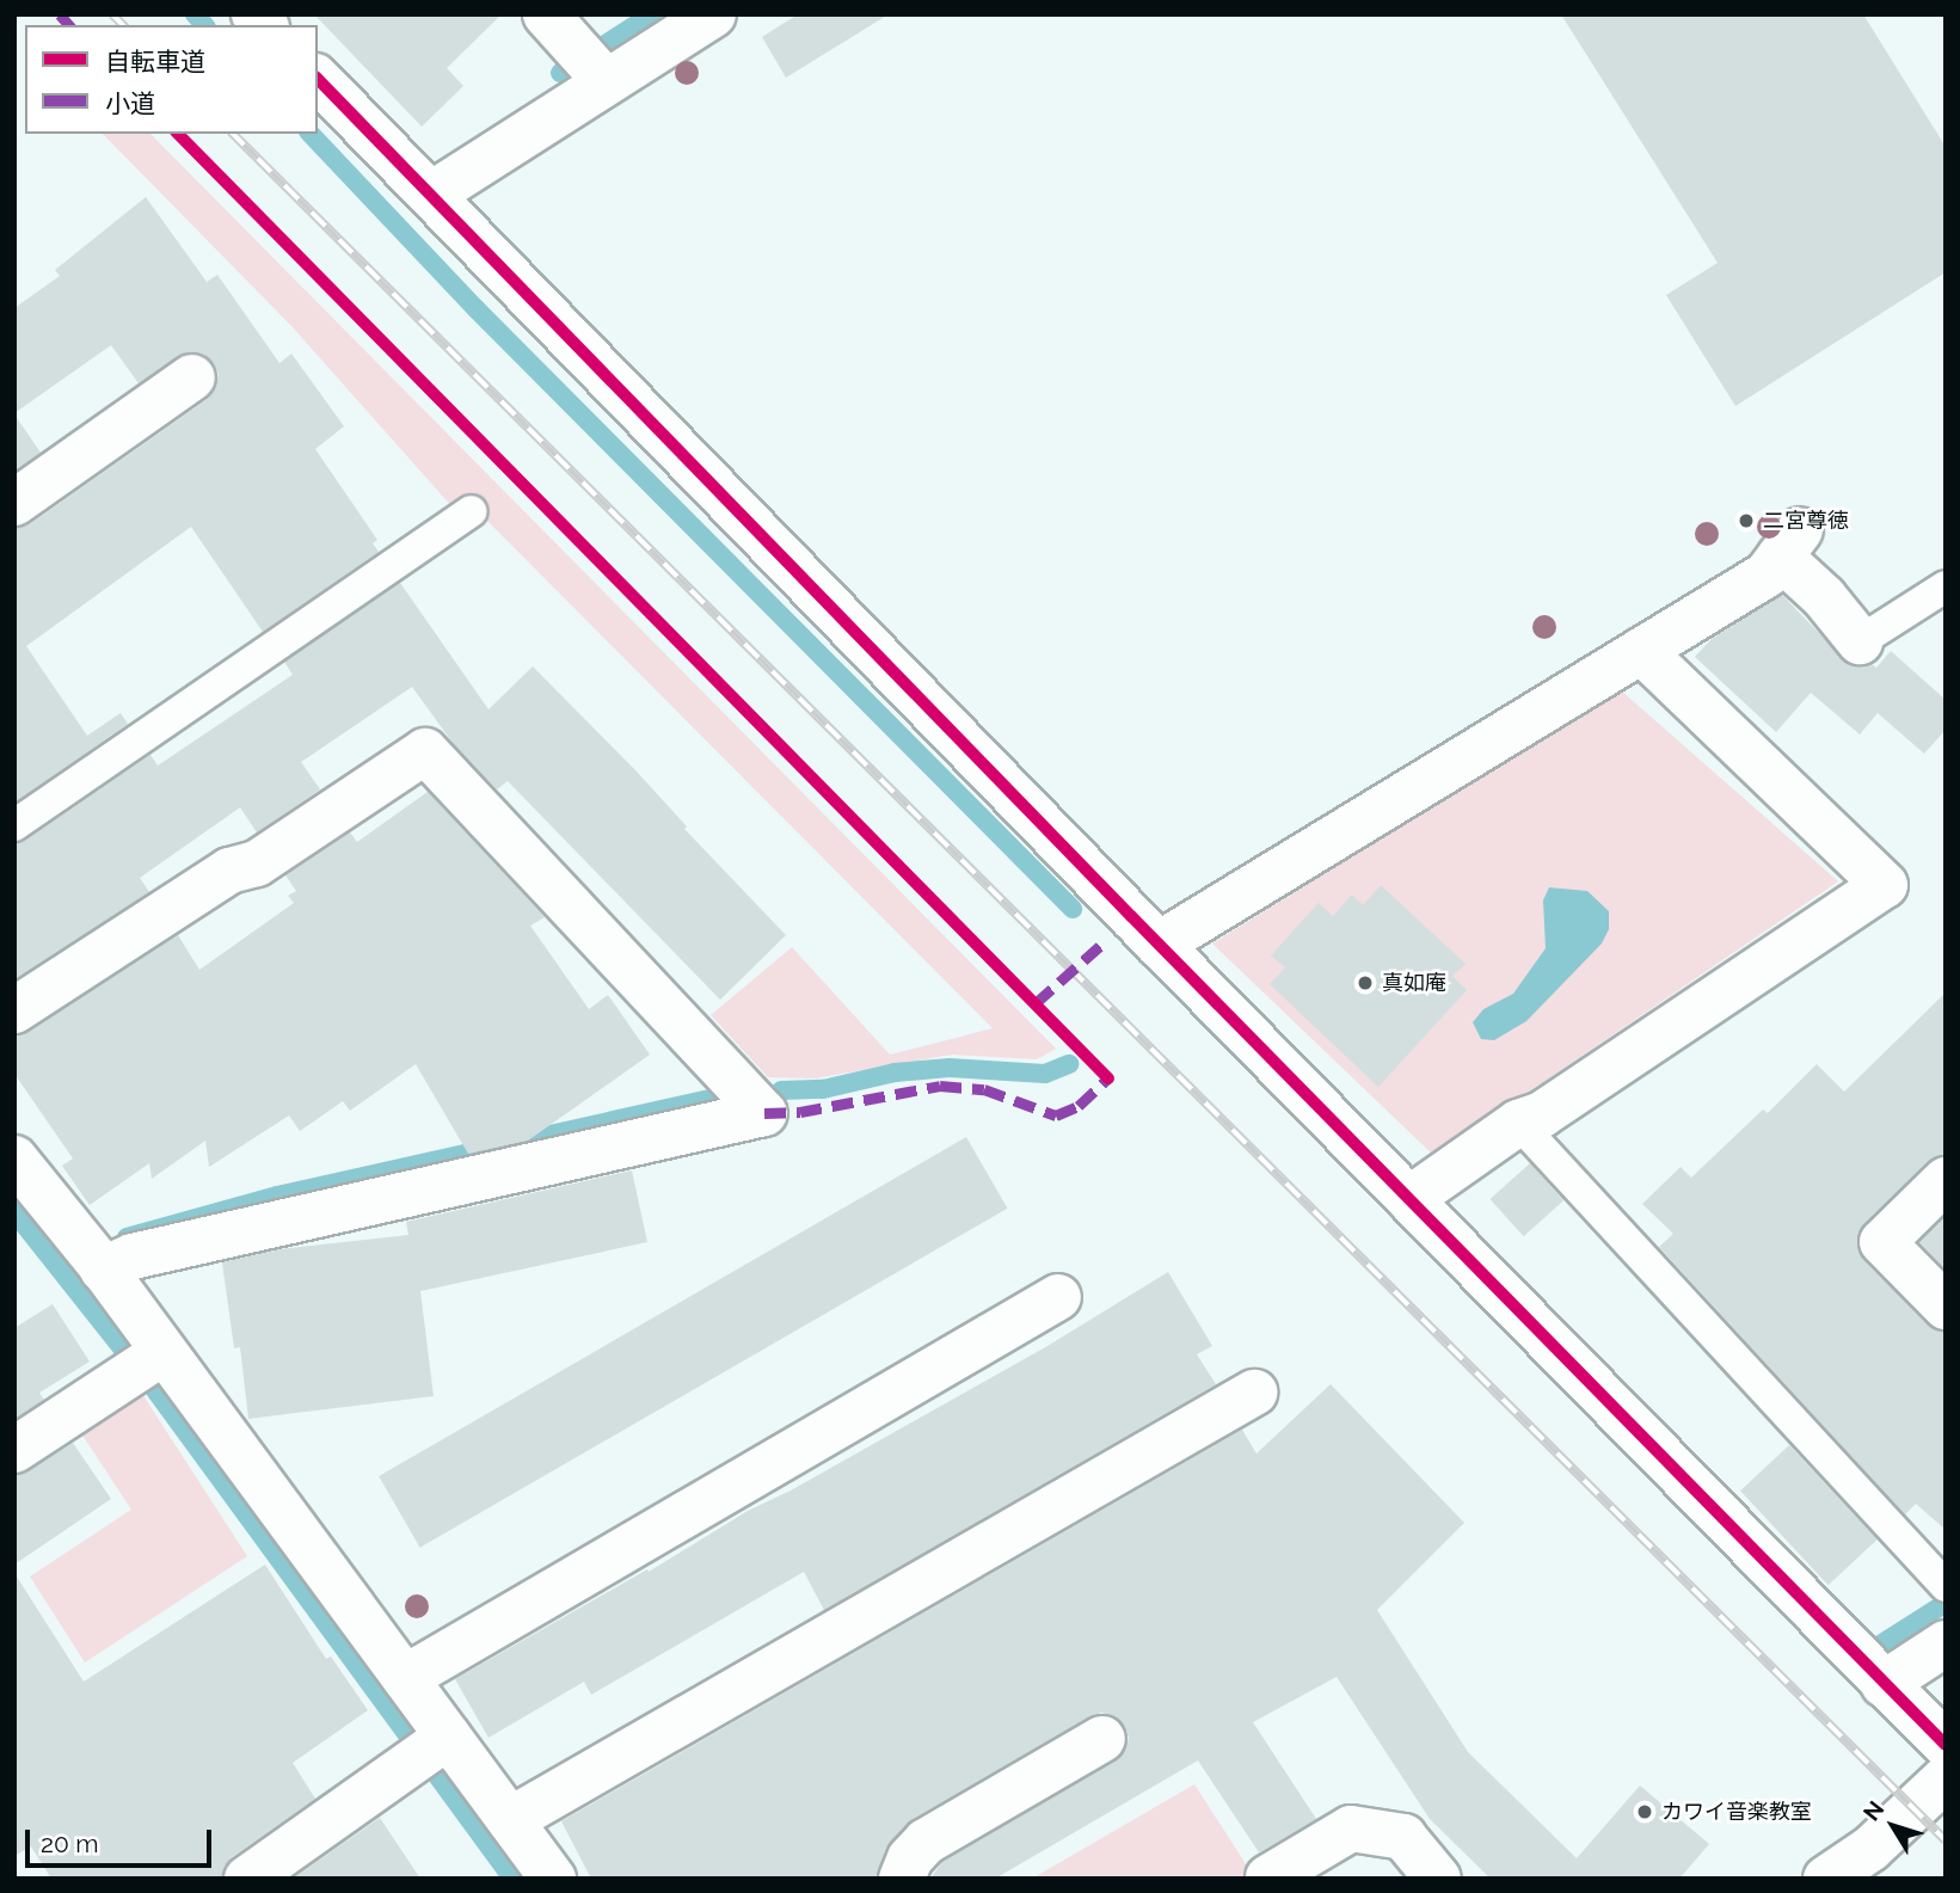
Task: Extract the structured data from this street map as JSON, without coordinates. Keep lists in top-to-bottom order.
{
  "places": ["二宮尊徳", "真如庵", "カワイ音楽教室"],
  "legend": ["自転車道", "小道"],
  "scale_bar": "20 m",
  "north": "top left"
}
